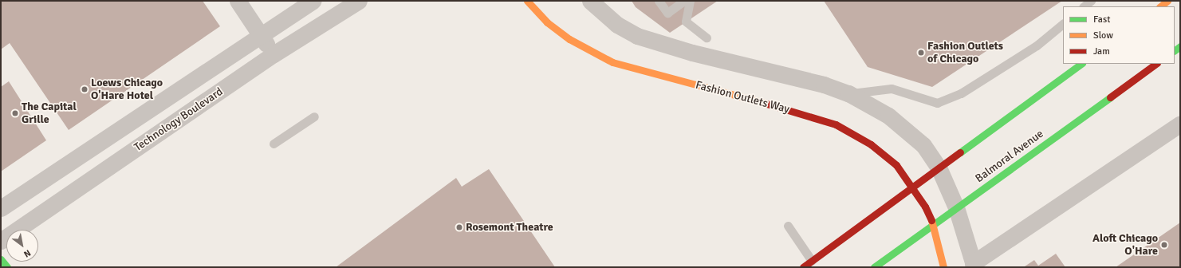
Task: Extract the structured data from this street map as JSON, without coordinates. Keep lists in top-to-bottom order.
{
  "streets": {
    "street": ["Fashion Outlets Way", "Technology Boulevard", "Balmoral Avenue"]
  },
  "crossings": [
    ["Fashion Outlets Way", "Balmoral Avenue"]
  ],
  "places": [
    "Fashion Outlets of Chicago",
    "Loews Chicago O'Hare Hotel",
    "The Capital Grille",
    "Rosemont Theatre",
    "Aloft Chicago O'Hare"
  ],
  "legend": ["Fast", "Slow", "Jam"],
  "north": "bottom right"
}
